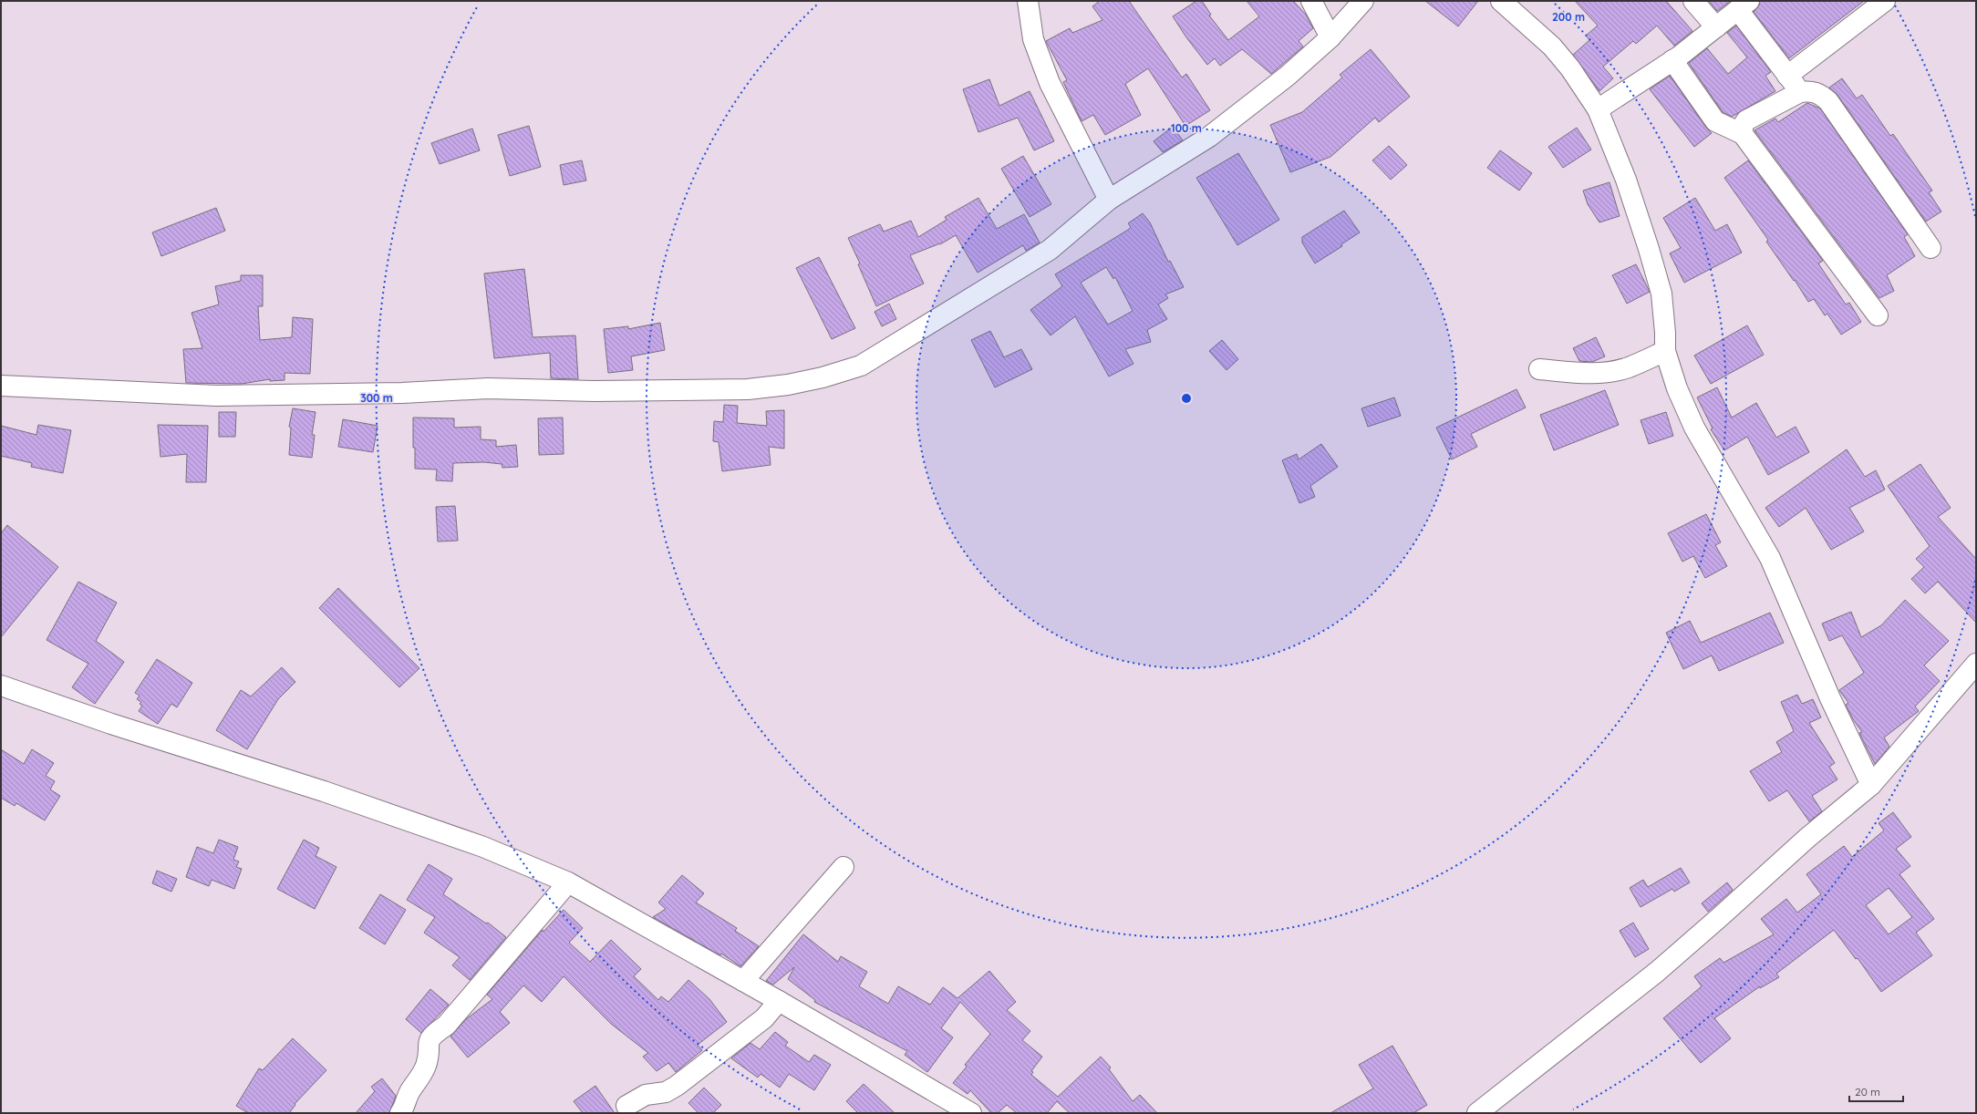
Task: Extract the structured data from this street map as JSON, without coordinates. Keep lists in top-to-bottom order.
{
  "scale_bar": "20 m",
  "rings": ["200 m", "100 m", "300 m"]
}
